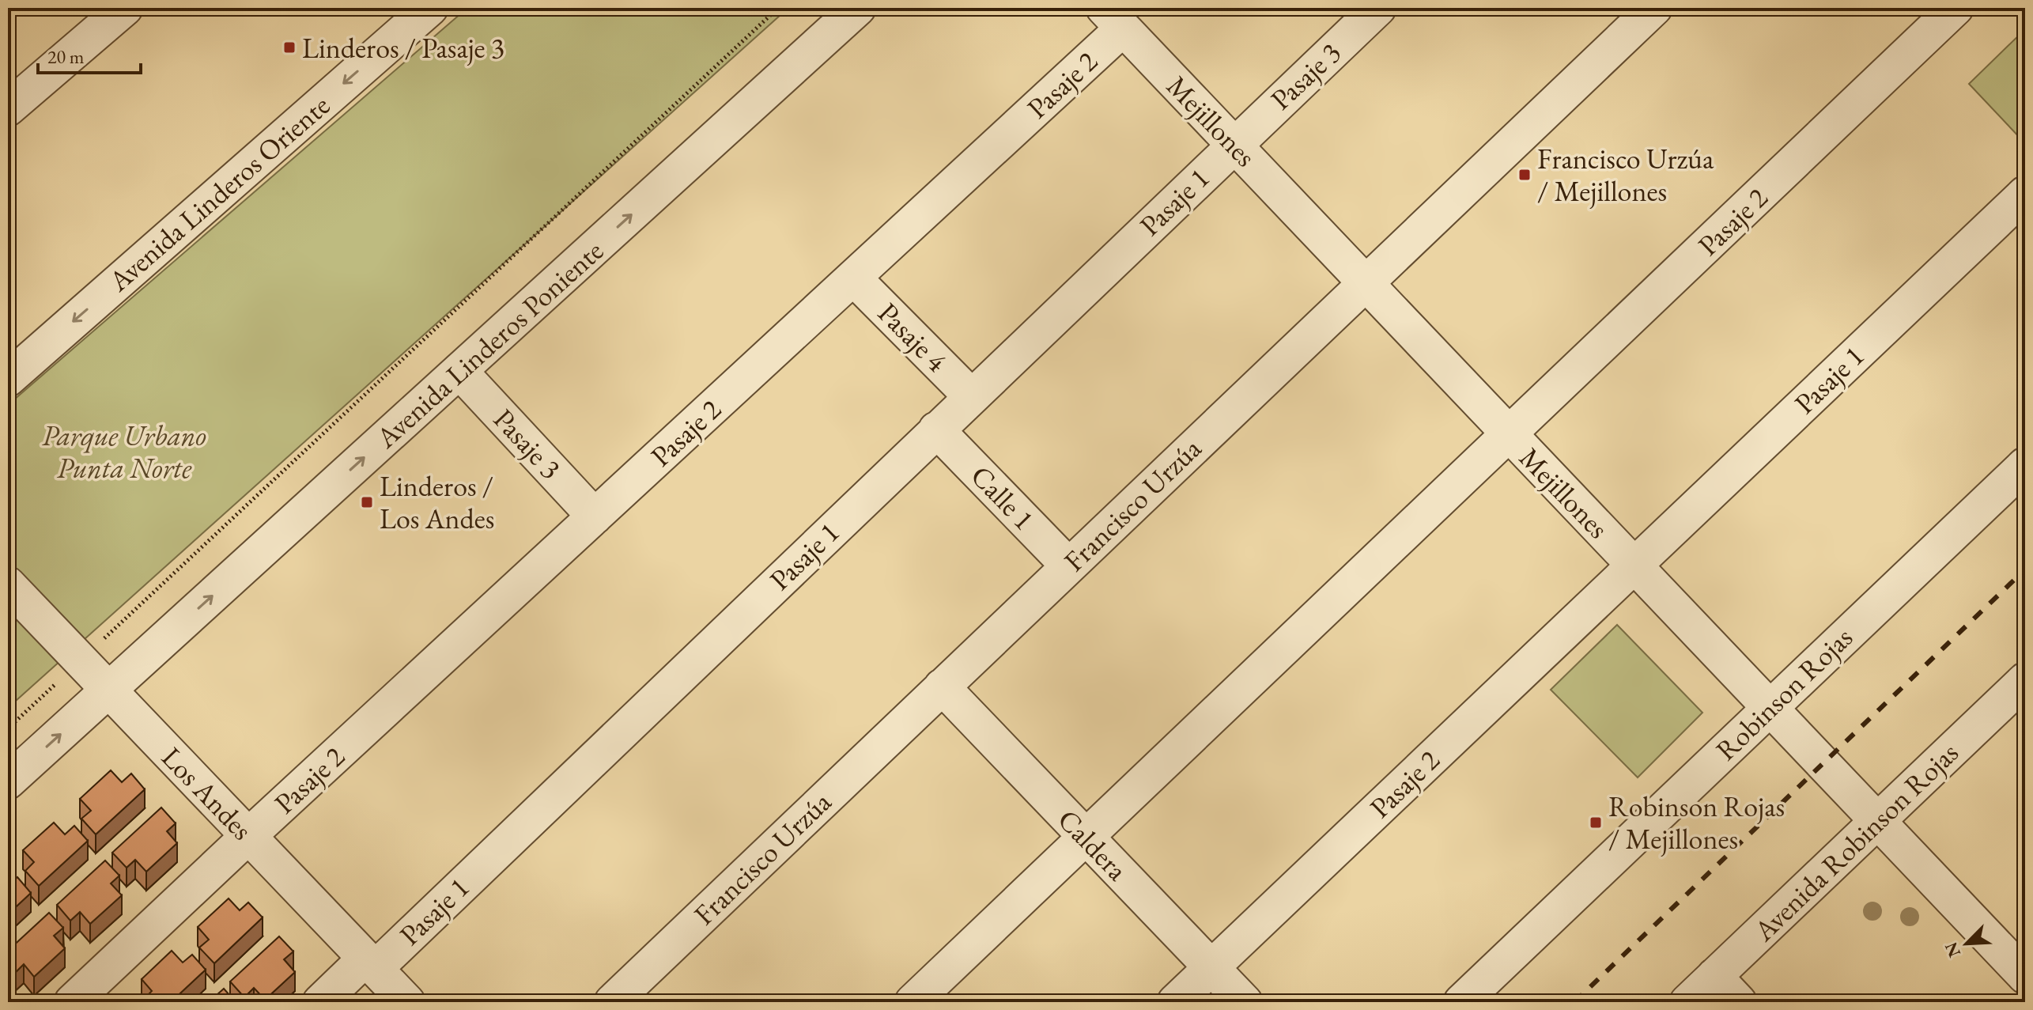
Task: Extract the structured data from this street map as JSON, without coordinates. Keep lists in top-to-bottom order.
{
  "streets": {
    "street": [
      "Pasaje 3",
      "Pasaje 2",
      "Mejillones",
      "Avenida Linderos Oriente",
      "Pasaje 1",
      "Pasaje 4",
      "Avenida Linderos Poniente",
      "Calle 1",
      "Francisco Urzúa",
      "Robinson Rojas",
      "Los Andes",
      "Avenida Robinson Rojas",
      "Caldera"
    ]
  },
  "crossings": [
    ["Pasaje 3", "Pasaje 2"],
    ["Pasaje 3", "Mejillones"],
    ["Pasaje 3", "Pasaje 1"],
    ["Pasaje 3", "Avenida Linderos Poniente"],
    ["Pasaje 2", "Mejillones"],
    ["Pasaje 2", "Pasaje 1"],
    ["Pasaje 2", "Pasaje 4"],
    ["Pasaje 2", "Los Andes"],
    ["Pasaje 2", "Caldera"],
    ["Mejillones", "Pasaje 1"],
    ["Mejillones", "Francisco Urzúa"],
    ["Mejillones", "Robinson Rojas"],
    ["Mejillones", "Avenida Robinson Rojas"],
    ["Pasaje 1", "Pasaje 4"],
    ["Pasaje 1", "Calle 1"],
    ["Pasaje 1", "Los Andes"],
    ["Avenida Linderos Poniente", "Los Andes"],
    ["Calle 1", "Francisco Urzúa"],
    ["Francisco Urzúa", "Caldera"]
  ],
  "one_way": ["Avenida Linderos Oriente", "Avenida Linderos Poniente"],
  "parks": ["Parque Urbano Punta Norte"],
  "places": {
    "transit": [
      "Linderos / Pasaje 3",
      "Francisco Urzúa / Mejillones",
      "Linderos / Los Andes",
      "Robinson Rojas / Mejillones"
    ]
  },
  "scale_bar": "20 m",
  "north": "bottom left"
}
